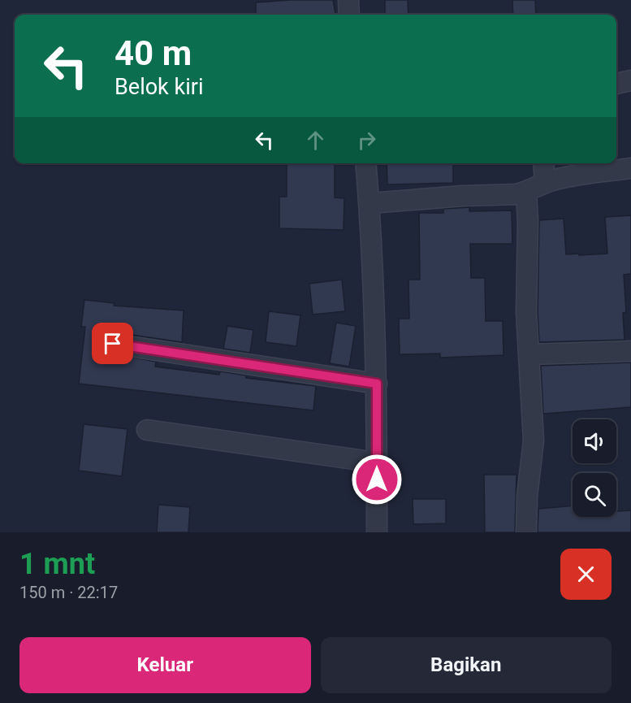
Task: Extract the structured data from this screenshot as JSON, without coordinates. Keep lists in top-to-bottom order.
{
  "page": {
    "turn": ["40 m", "Belok kiri"],
    "heading": ["1 mnt", "150 m · 22:17"],
    "buttons": ["Keluar", "Bagikan"]
  }
}
